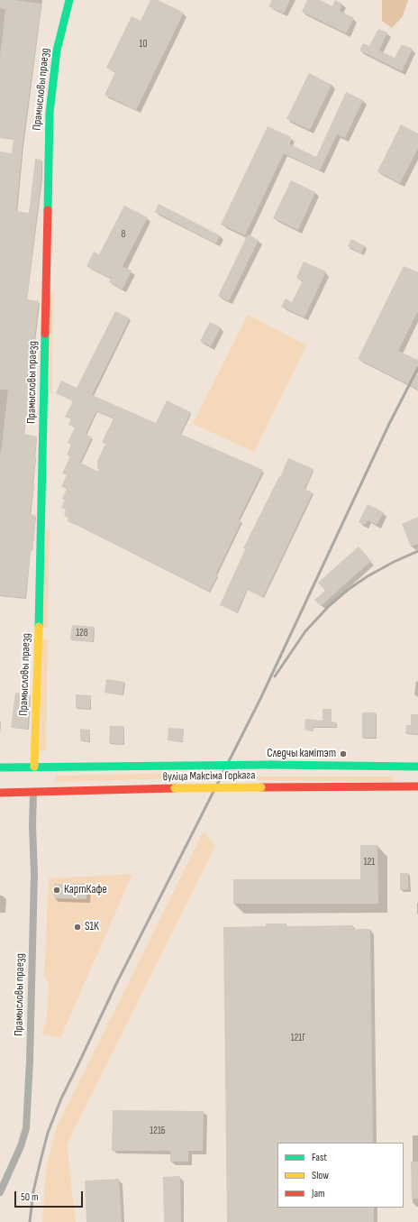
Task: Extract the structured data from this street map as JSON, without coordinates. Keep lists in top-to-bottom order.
{
  "streets": {
    "main road": ["Прамысловы праезд", "вуліца Максіма Горкага"]
  },
  "crossings": [
    ["Прамысловы праезд", "вуліца Максіма Горкага"]
  ],
  "places": ["Следчы камітэт", "КартКафе", "S1K"],
  "house_numbers": [
    "10",
    "8",
    "128",
    "121",
    "121Г",
    "121Б"
  ],
  "legend": ["Fast", "Slow", "Jam"],
  "scale_bar": "50 m"
}
